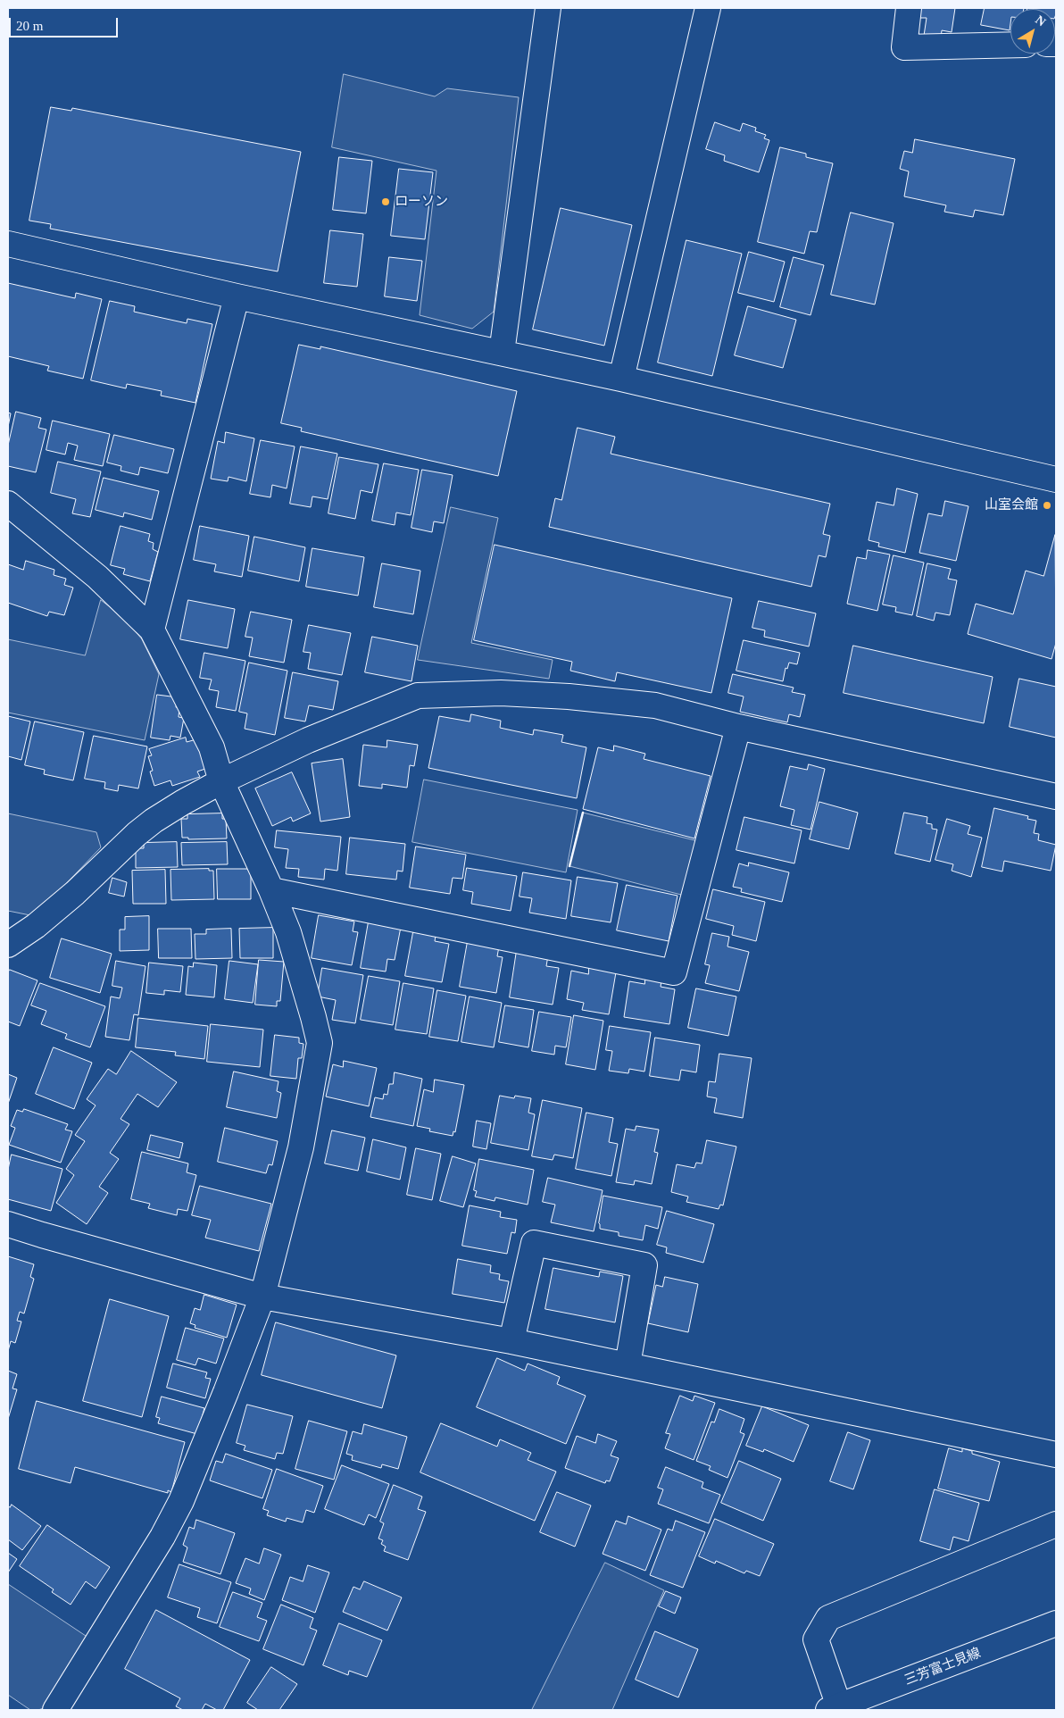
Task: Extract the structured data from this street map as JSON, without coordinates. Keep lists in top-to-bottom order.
{
  "streets": {
    "street": ["三芳富士見線"]
  },
  "places": ["ローソン", "山室会館"],
  "scale_bar": "20 m",
  "north": "top right"
}
